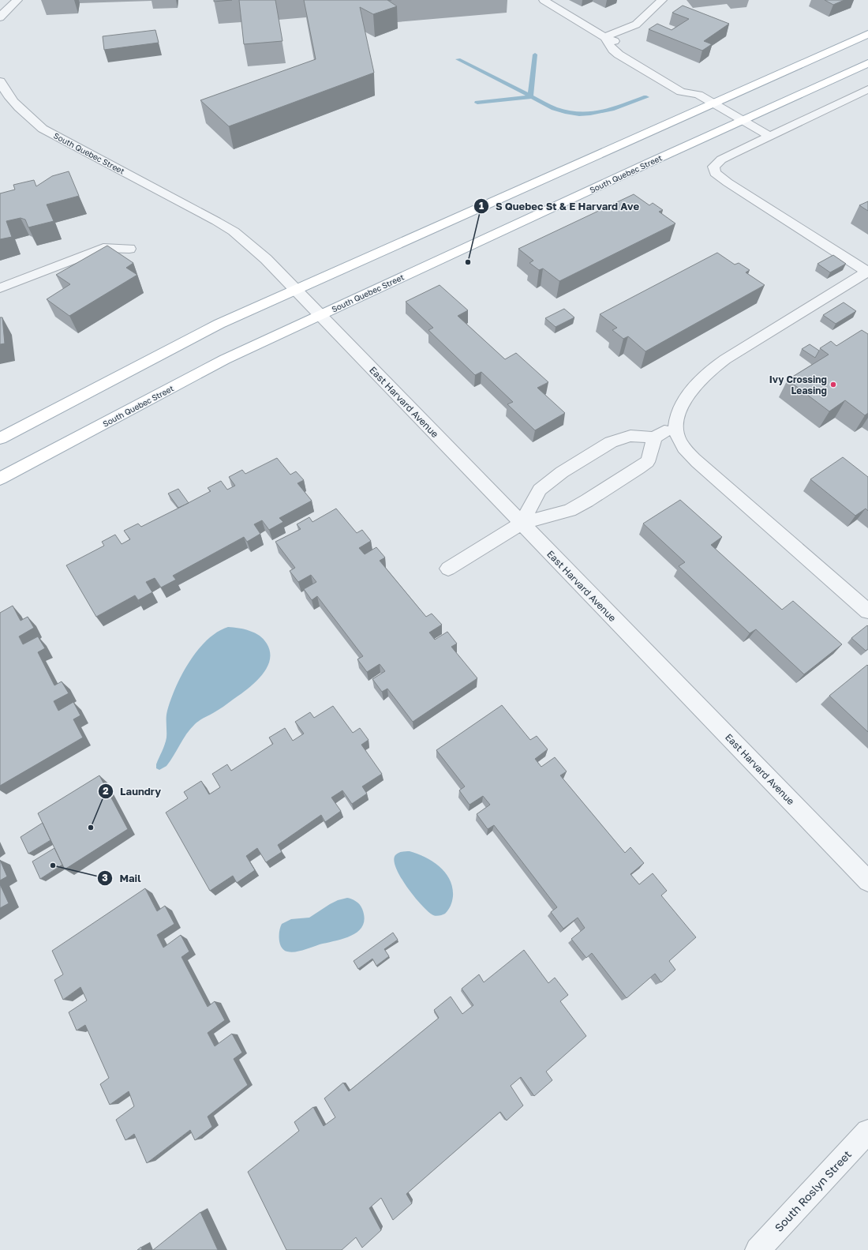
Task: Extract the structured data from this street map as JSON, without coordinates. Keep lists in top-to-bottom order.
{
  "streets": {
    "main road": ["South Quebec Street"],
    "street": ["East Harvard Avenue", "South Roslyn Street"]
  },
  "crossings": [
    ["South Quebec Street", "East Harvard Avenue"]
  ],
  "places": [
    "S Quebec St & E Harvard Ave",
    "Ivy Crossing Leasing",
    "Laundry",
    "Mail"
  ]
}
